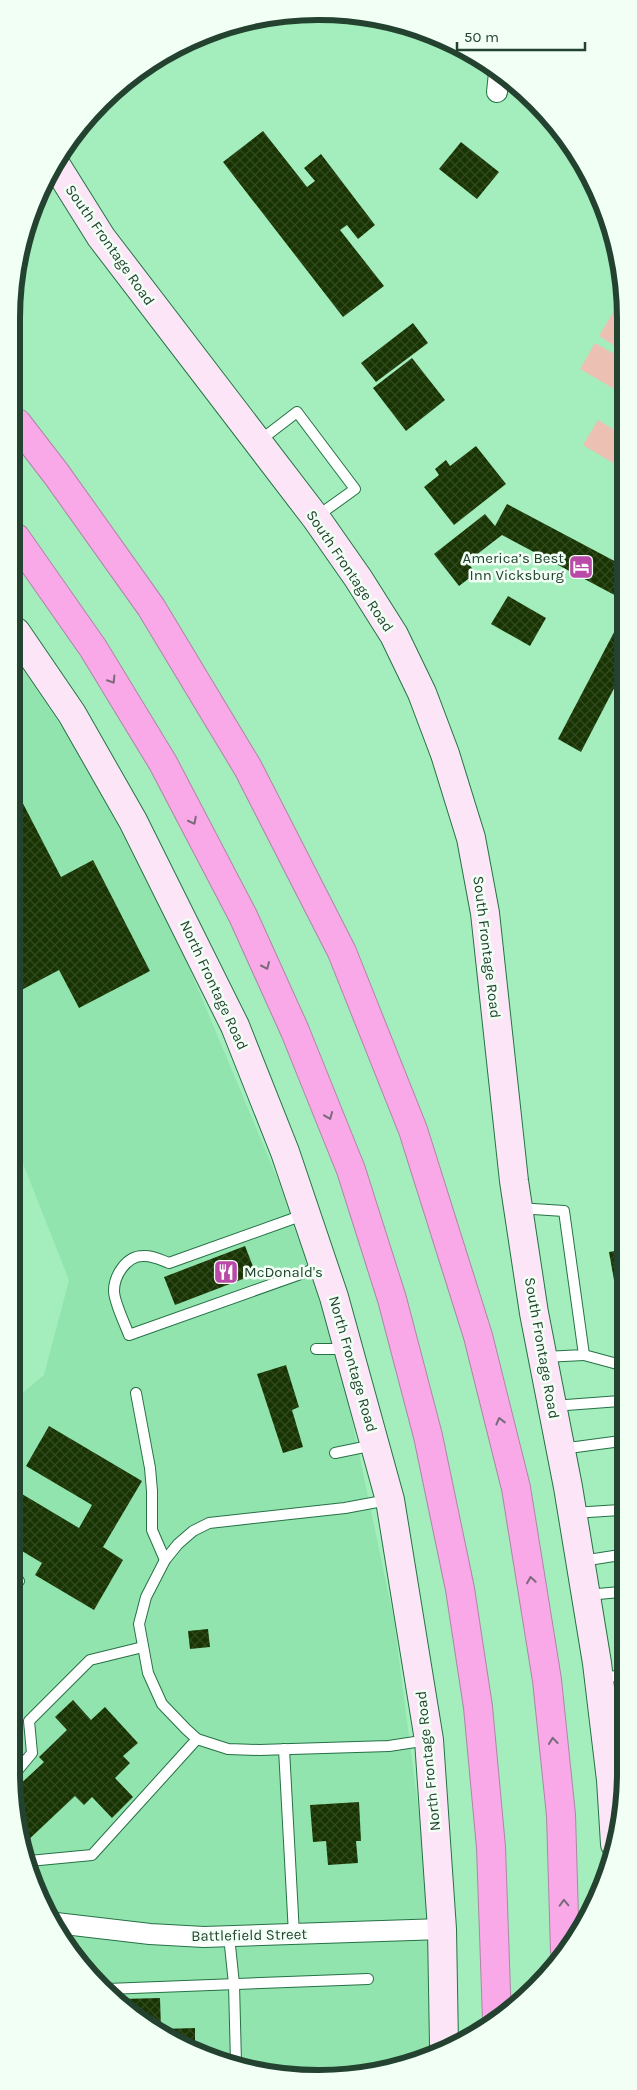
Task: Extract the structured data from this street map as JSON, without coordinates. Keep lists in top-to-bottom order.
{
  "streets": {
    "street": ["South Frontage Road", "North Frontage Road", "Battlefield Street"]
  },
  "crossings": [
    ["North Frontage Road", "Battlefield Street"]
  ],
  "places": {
    "hotel": ["America’s Best Inn Vicksburg"],
    "restaurant": ["McDonald's"]
  },
  "scale_bar": "50 m"
}
